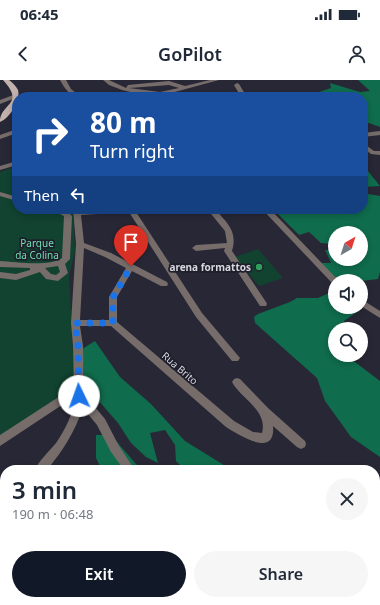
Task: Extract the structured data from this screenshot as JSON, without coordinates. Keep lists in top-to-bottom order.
{
  "streets": {
    "street": ["Rua Brito"]
  },
  "parks": ["Parque da Colina"],
  "places": ["arena formattos"],
  "north": "top right",
  "page": {
    "status": "06:45",
    "header": "GoPilot",
    "turn": ["80 m", "Turn right"],
    "then": "Then",
    "heading": ["3 min", "190 m · 06:48"],
    "buttons": ["Exit", "Share"]
  }
}
